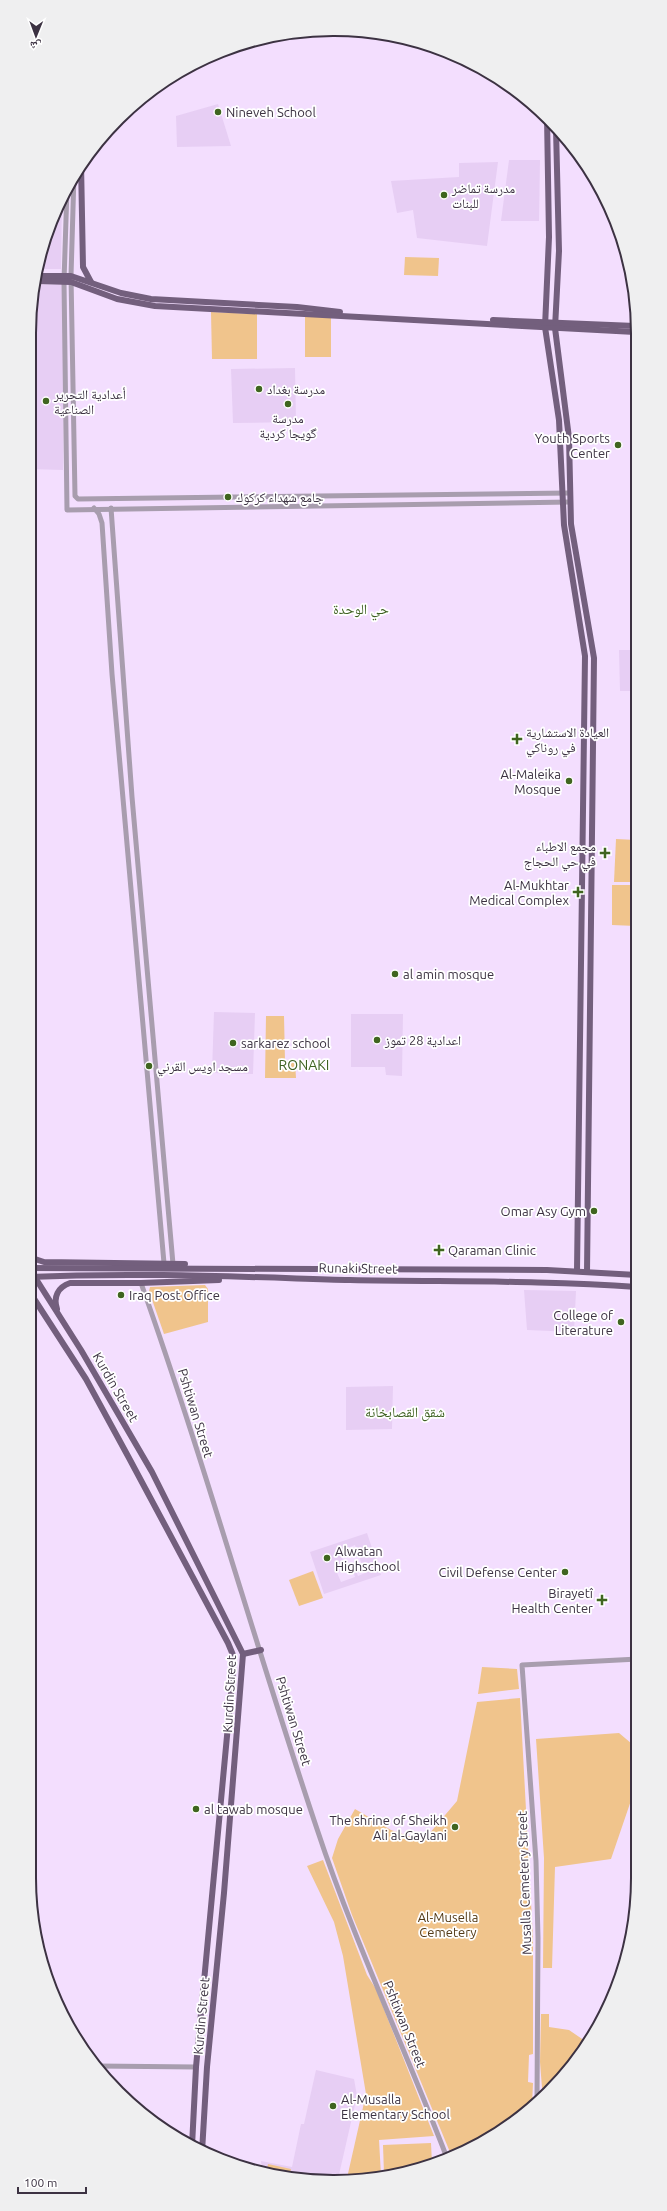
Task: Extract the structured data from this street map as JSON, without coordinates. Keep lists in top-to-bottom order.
{
  "streets": {
    "main road": ["Runaki Street", "Kurdin Street"],
    "street": ["Pshtiwan Street", "Musalla Cemetery Street"]
  },
  "districts": ["حي الوحدة", "RONAKI", "شقق القصابخانة"],
  "parks": ["Al-Musella Cemetery"],
  "places": {
    "other": [
      "Nineveh School",
      "مدرسة تماضر للبنات",
      "مدرسة بغداد",
      "أعدادية التحرير الصناعية",
      "مدرسة گويجا كردية",
      "Youth Sports Center",
      "جامع شهداء كركوك",
      "Al-Maleika Mosque",
      "al amin mosque",
      "اعدادية 28 تموز",
      "sarkarez school",
      "مسجد اويس القرني",
      "Omar Asy Gym",
      "Iraq Post Office",
      "College of Literature",
      "Alwatan Highschool",
      "Civil Defense Center",
      "al tawab mosque",
      "The shrine of Sheikh Ali al-Gaylani",
      "Al-Musalla Elementary School"
    ],
    "health": [
      "العيادة الاستشارية في روناكي",
      "مجمع الاطباء في حي الحجاج",
      "Al-Mukhtar Medical Complex",
      "Qaraman Clinic",
      "Birayetî Health Center"
    ]
  },
  "scale_bar": "100 m",
  "north": "bottom"
}
